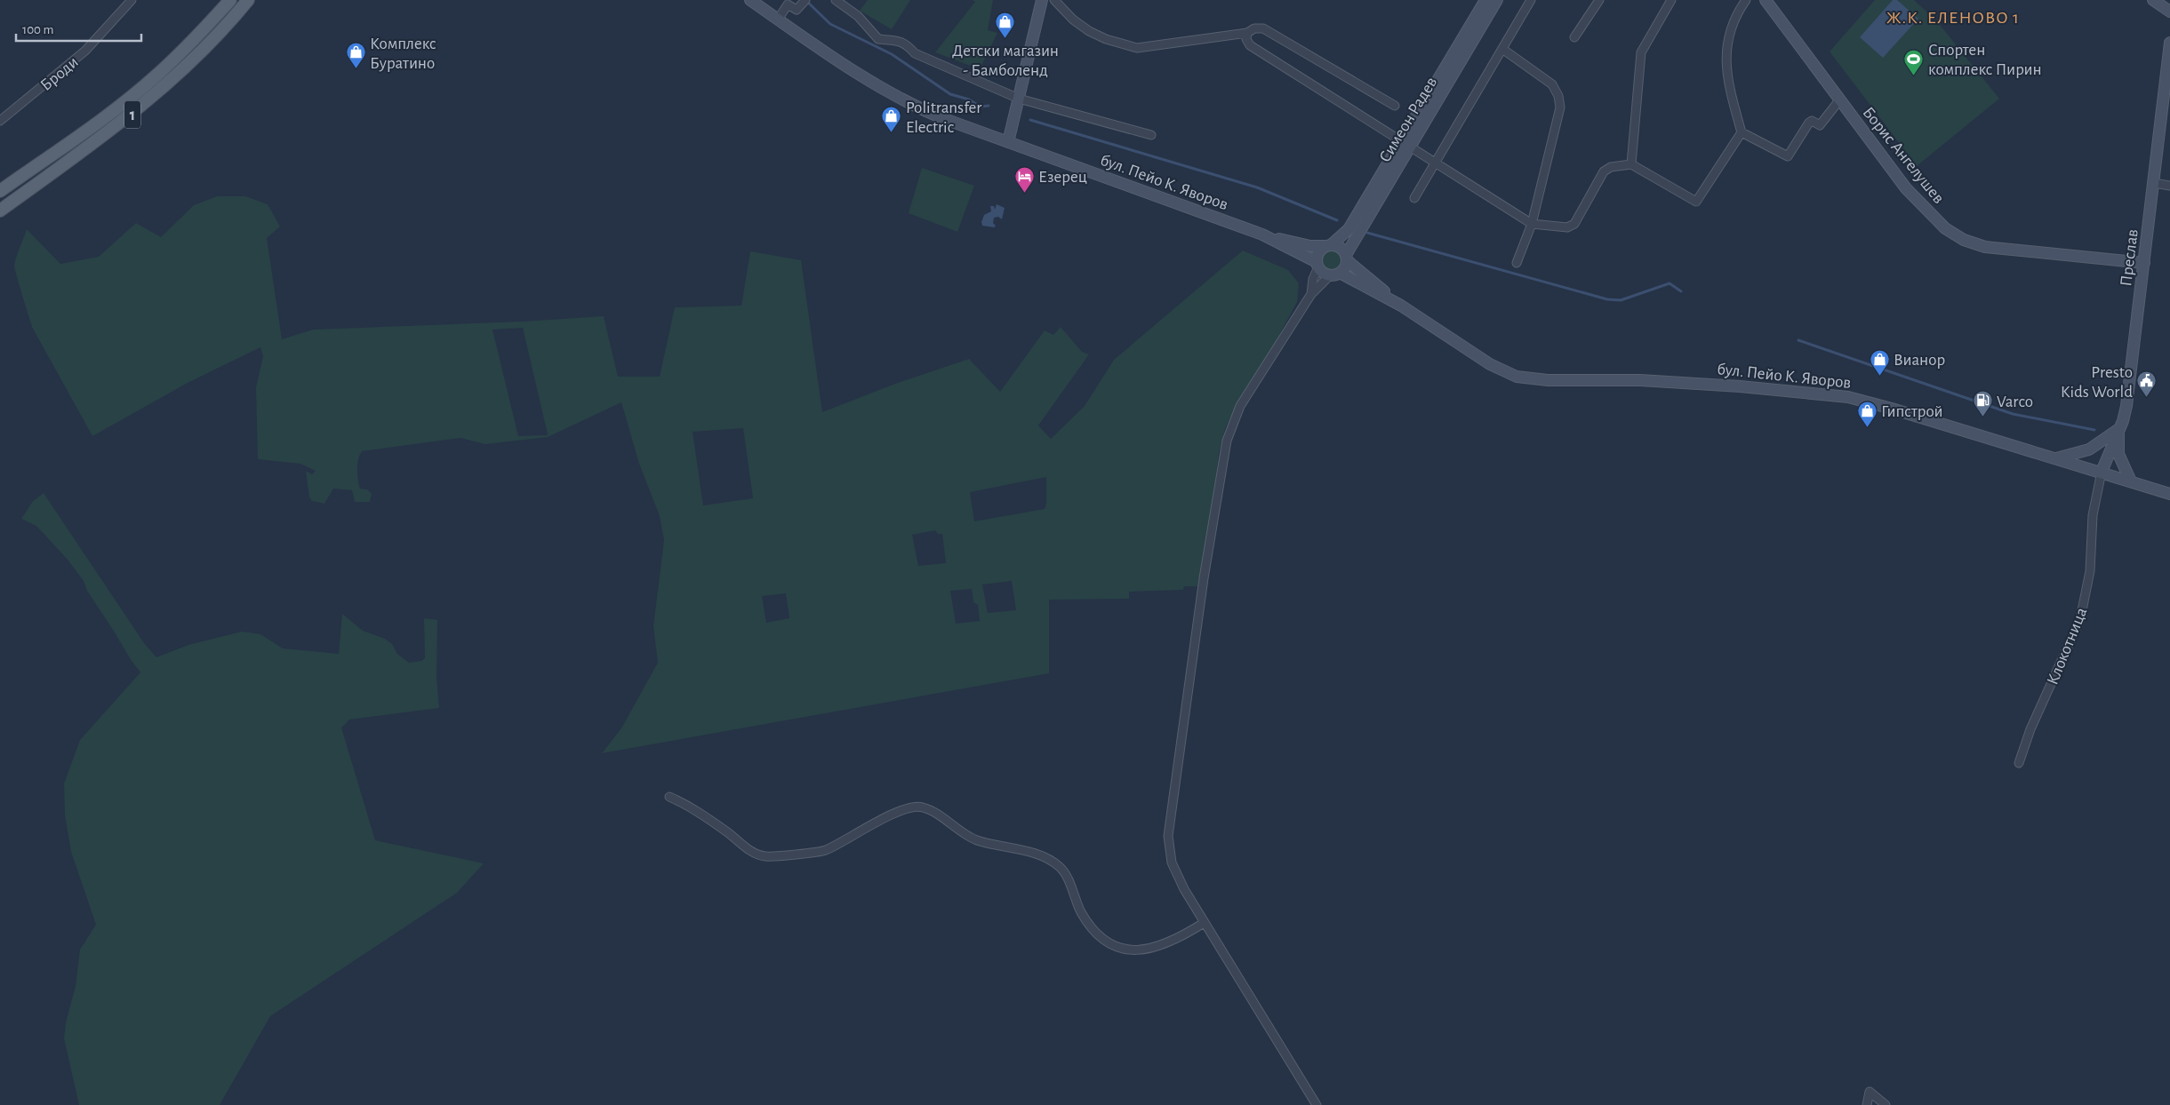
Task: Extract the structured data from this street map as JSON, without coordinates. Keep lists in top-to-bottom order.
{
  "streets": {
    "main road": ["1"],
    "street": [
      "Броди",
      "Симеон Радев",
      "Борис Ангелушев",
      "бул. Пейо К. Яворов",
      "Преслав",
      "Клокотница"
    ]
  },
  "crossings": [
    ["Симеон Радев", "бул. Пейо К. Яворов"],
    ["Борис Ангелушев", "Преслав"],
    ["бул. Пейо К. Яворов", "Преслав"],
    ["бул. Пейо К. Яворов", "Клокотница"],
    ["Преслав", "Клокотница"]
  ],
  "districts": ["Ж.К. ЕЛЕНОВО 1"],
  "places": {
    "shop": [
      "Детски магазин - Бамболенд",
      "Комплекс Буратино",
      "Politransfer Electric",
      "Вианор",
      "Гипстрой"
    ],
    "sports": ["Спортен комплекс Пирин"],
    "hotel": ["Езерец"],
    "public building": ["Presto Kids World"],
    "fuel station": ["Varco"]
  },
  "scale_bar": "100 m"
}
